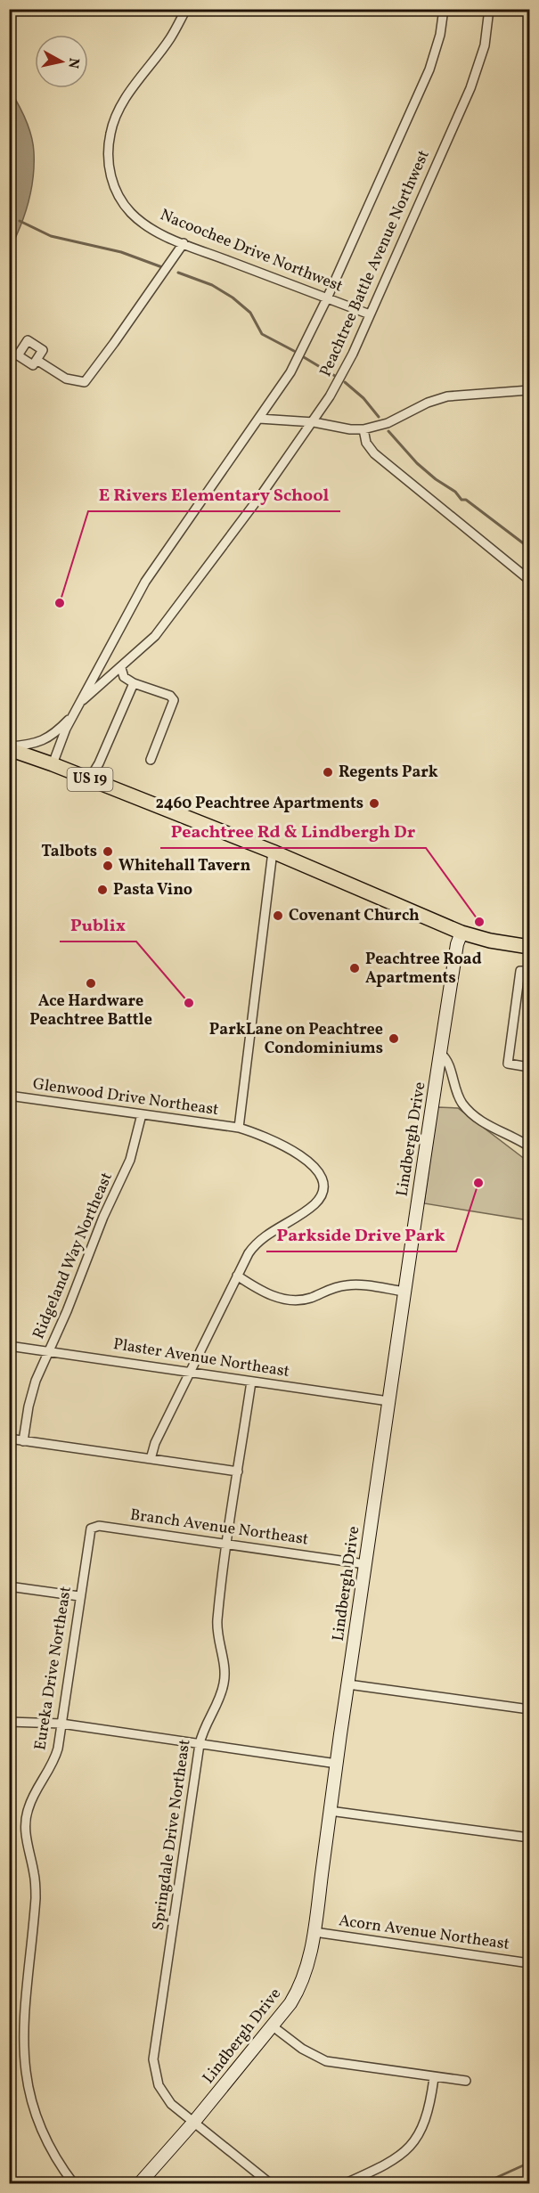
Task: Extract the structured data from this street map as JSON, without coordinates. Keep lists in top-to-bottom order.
{
  "streets": {
    "highway": ["US 19"],
    "main road": ["Lindbergh Drive"],
    "street": [
      "Nacoochee Drive Northwest",
      "Peachtree Battle Avenue Northwest",
      "Glenwood Drive Northeast",
      "Ridgeland Way Northeast",
      "Plaster Avenue Northeast",
      "Branch Avenue Northeast",
      "Eureka Drive Northeast",
      "Springdale Drive Northeast",
      "Acorn Avenue Northeast"
    ]
  },
  "crossings": [
    ["Nacoochee Drive Northwest", "Peachtree Battle Avenue Northwest"],
    ["Peachtree Battle Avenue Northwest", "US 19"],
    ["US 19", "Lindbergh Drive"],
    ["Glenwood Drive Northeast", "Ridgeland Way Northeast"],
    ["Glenwood Drive Northeast", "Plaster Avenue Northeast"],
    ["Lindbergh Drive", "Plaster Avenue Northeast"],
    ["Lindbergh Drive", "Branch Avenue Northeast"],
    ["Lindbergh Drive", "Springdale Drive Northeast"],
    ["Lindbergh Drive", "Acorn Avenue Northeast"],
    ["Ridgeland Way Northeast", "Plaster Avenue Northeast"],
    ["Plaster Avenue Northeast", "Springdale Drive Northeast"],
    ["Branch Avenue Northeast", "Eureka Drive Northeast"],
    ["Branch Avenue Northeast", "Springdale Drive Northeast"]
  ],
  "places": [
    "E Rivers Elementary School",
    "Regents Park",
    "2460 Peachtree Apartments",
    "Talbots",
    "Whitehall Tavern",
    "Pasta Vino",
    "Covenant Church",
    "Peachtree Rd & Lindbergh Dr",
    "Peachtree Road Apartments",
    "Ace Hardware Peachtree Battle",
    "Publix",
    "ParkLane on Peachtree Condominiums",
    "Parkside Drive Park"
  ],
  "north": "right"
}
